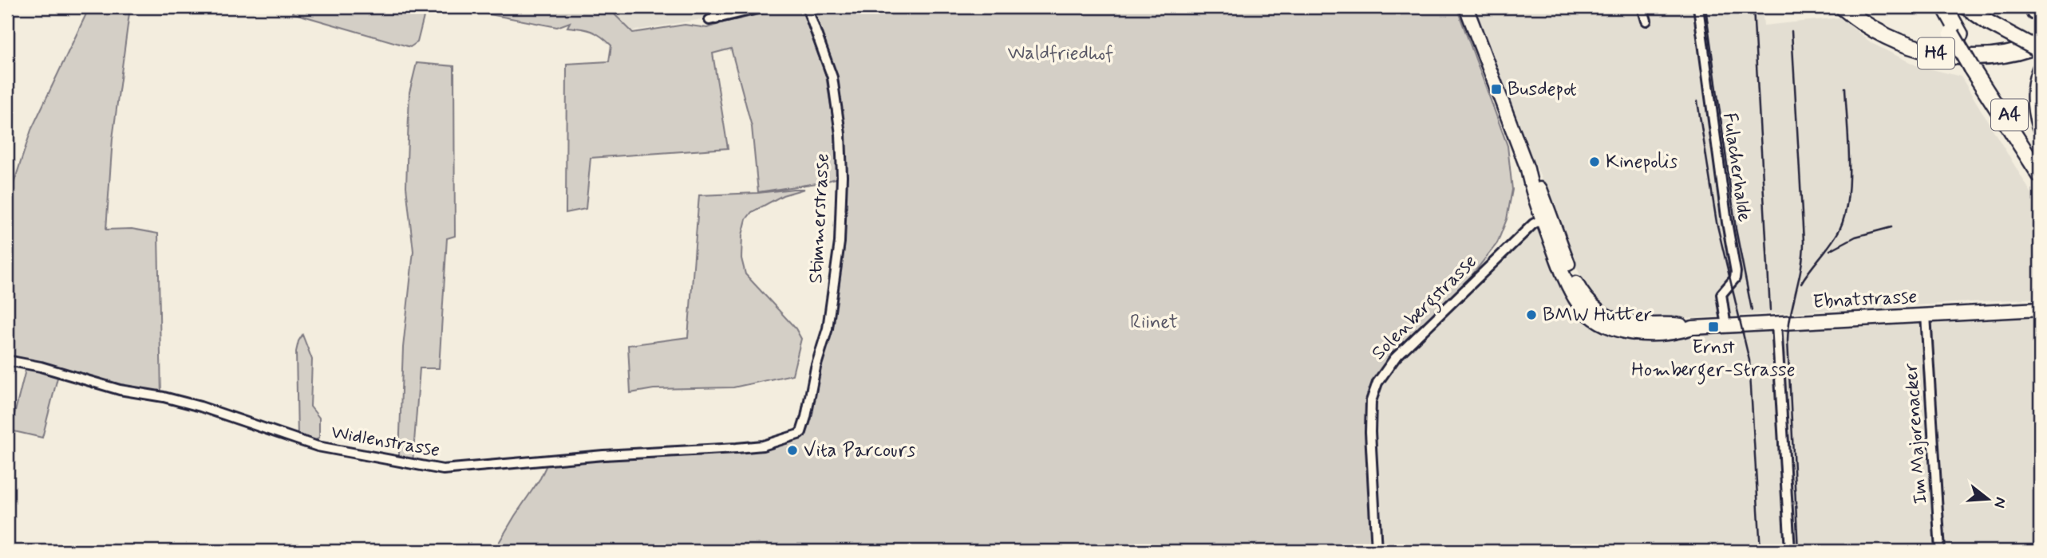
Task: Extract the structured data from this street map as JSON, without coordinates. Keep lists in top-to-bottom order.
{
  "streets": {
    "highway": ["H4", "A4"],
    "street": [
      "Fulacherhalde",
      "Stimmerstrasse",
      "Ebnatstrasse",
      "Solenbergstrasse",
      "Im Majorenacker",
      "Widlenstrasse"
    ]
  },
  "crossings": [
    ["Fulacherhalde", "Ebnatstrasse"],
    ["Stimmerstrasse", "Widlenstrasse"],
    ["Ebnatstrasse", "Solenbergstrasse"],
    ["Ebnatstrasse", "Im Majorenacker"]
  ],
  "parks": ["Waldfriedhof", "Riinet"],
  "places": {
    "transit": ["Busdepot", "Ernst Homberger-Strasse"],
    "other": ["Kinepolis", "BMW Hutter", "Vita Parcours"]
  },
  "north": "right"
}
